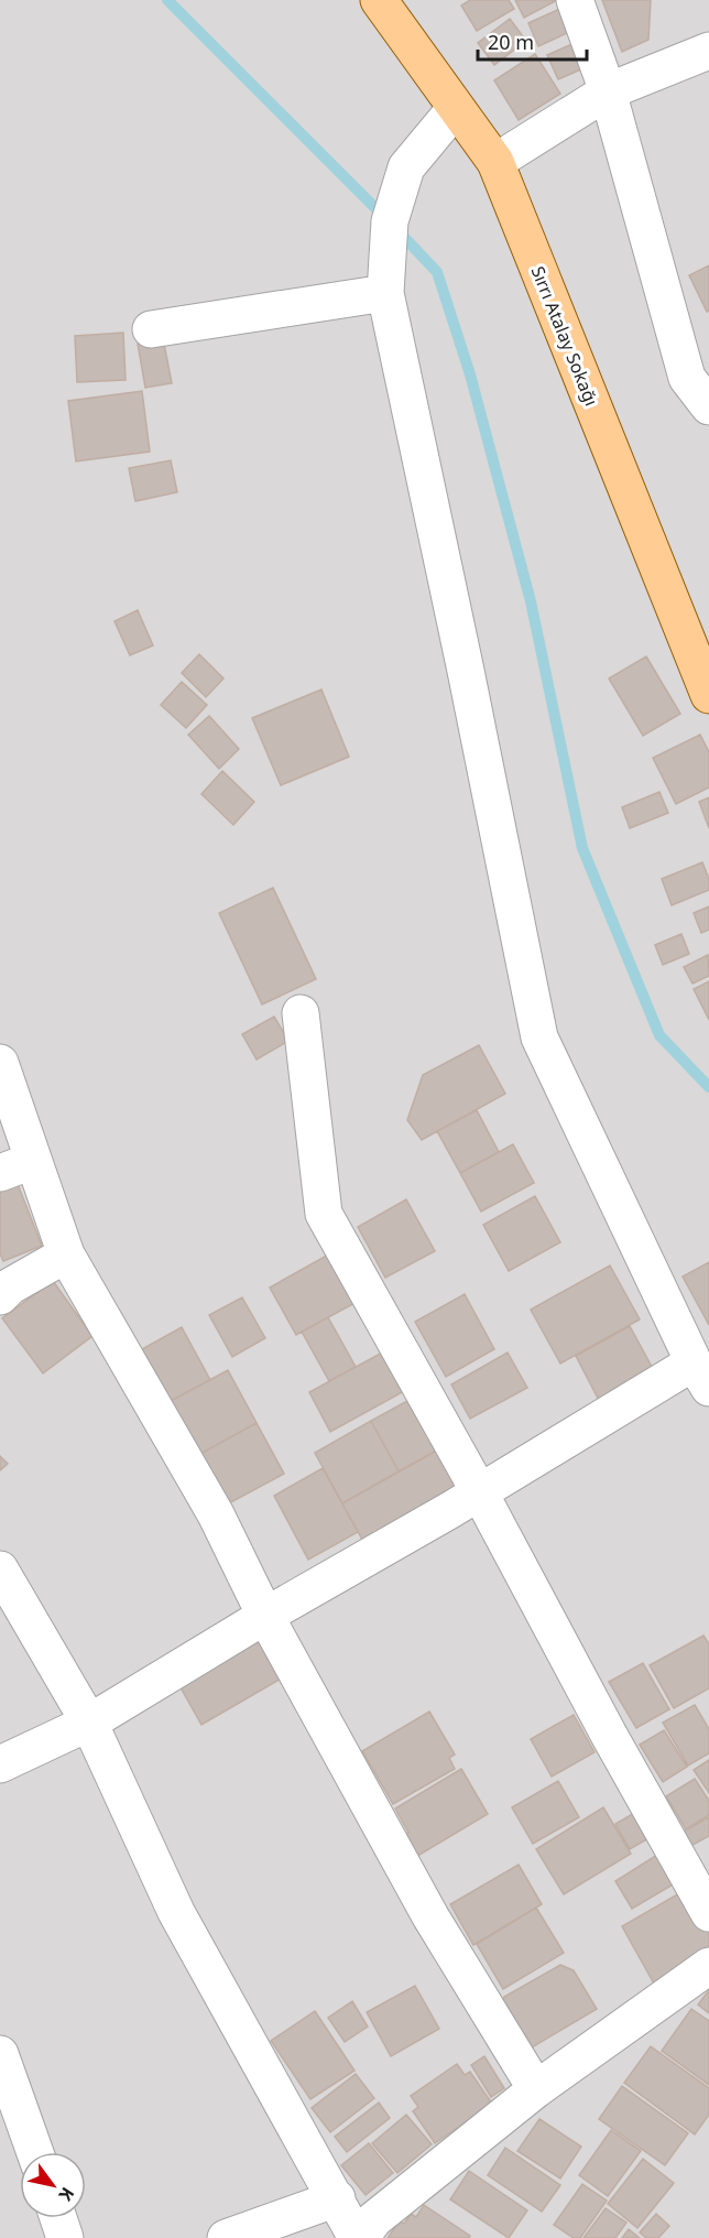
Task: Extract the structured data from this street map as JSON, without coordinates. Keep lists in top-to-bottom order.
{
  "streets": {
    "main road": ["Sırrı Atalay Sokağı"]
  },
  "scale_bar": "20 m",
  "north": "bottom right"
}
